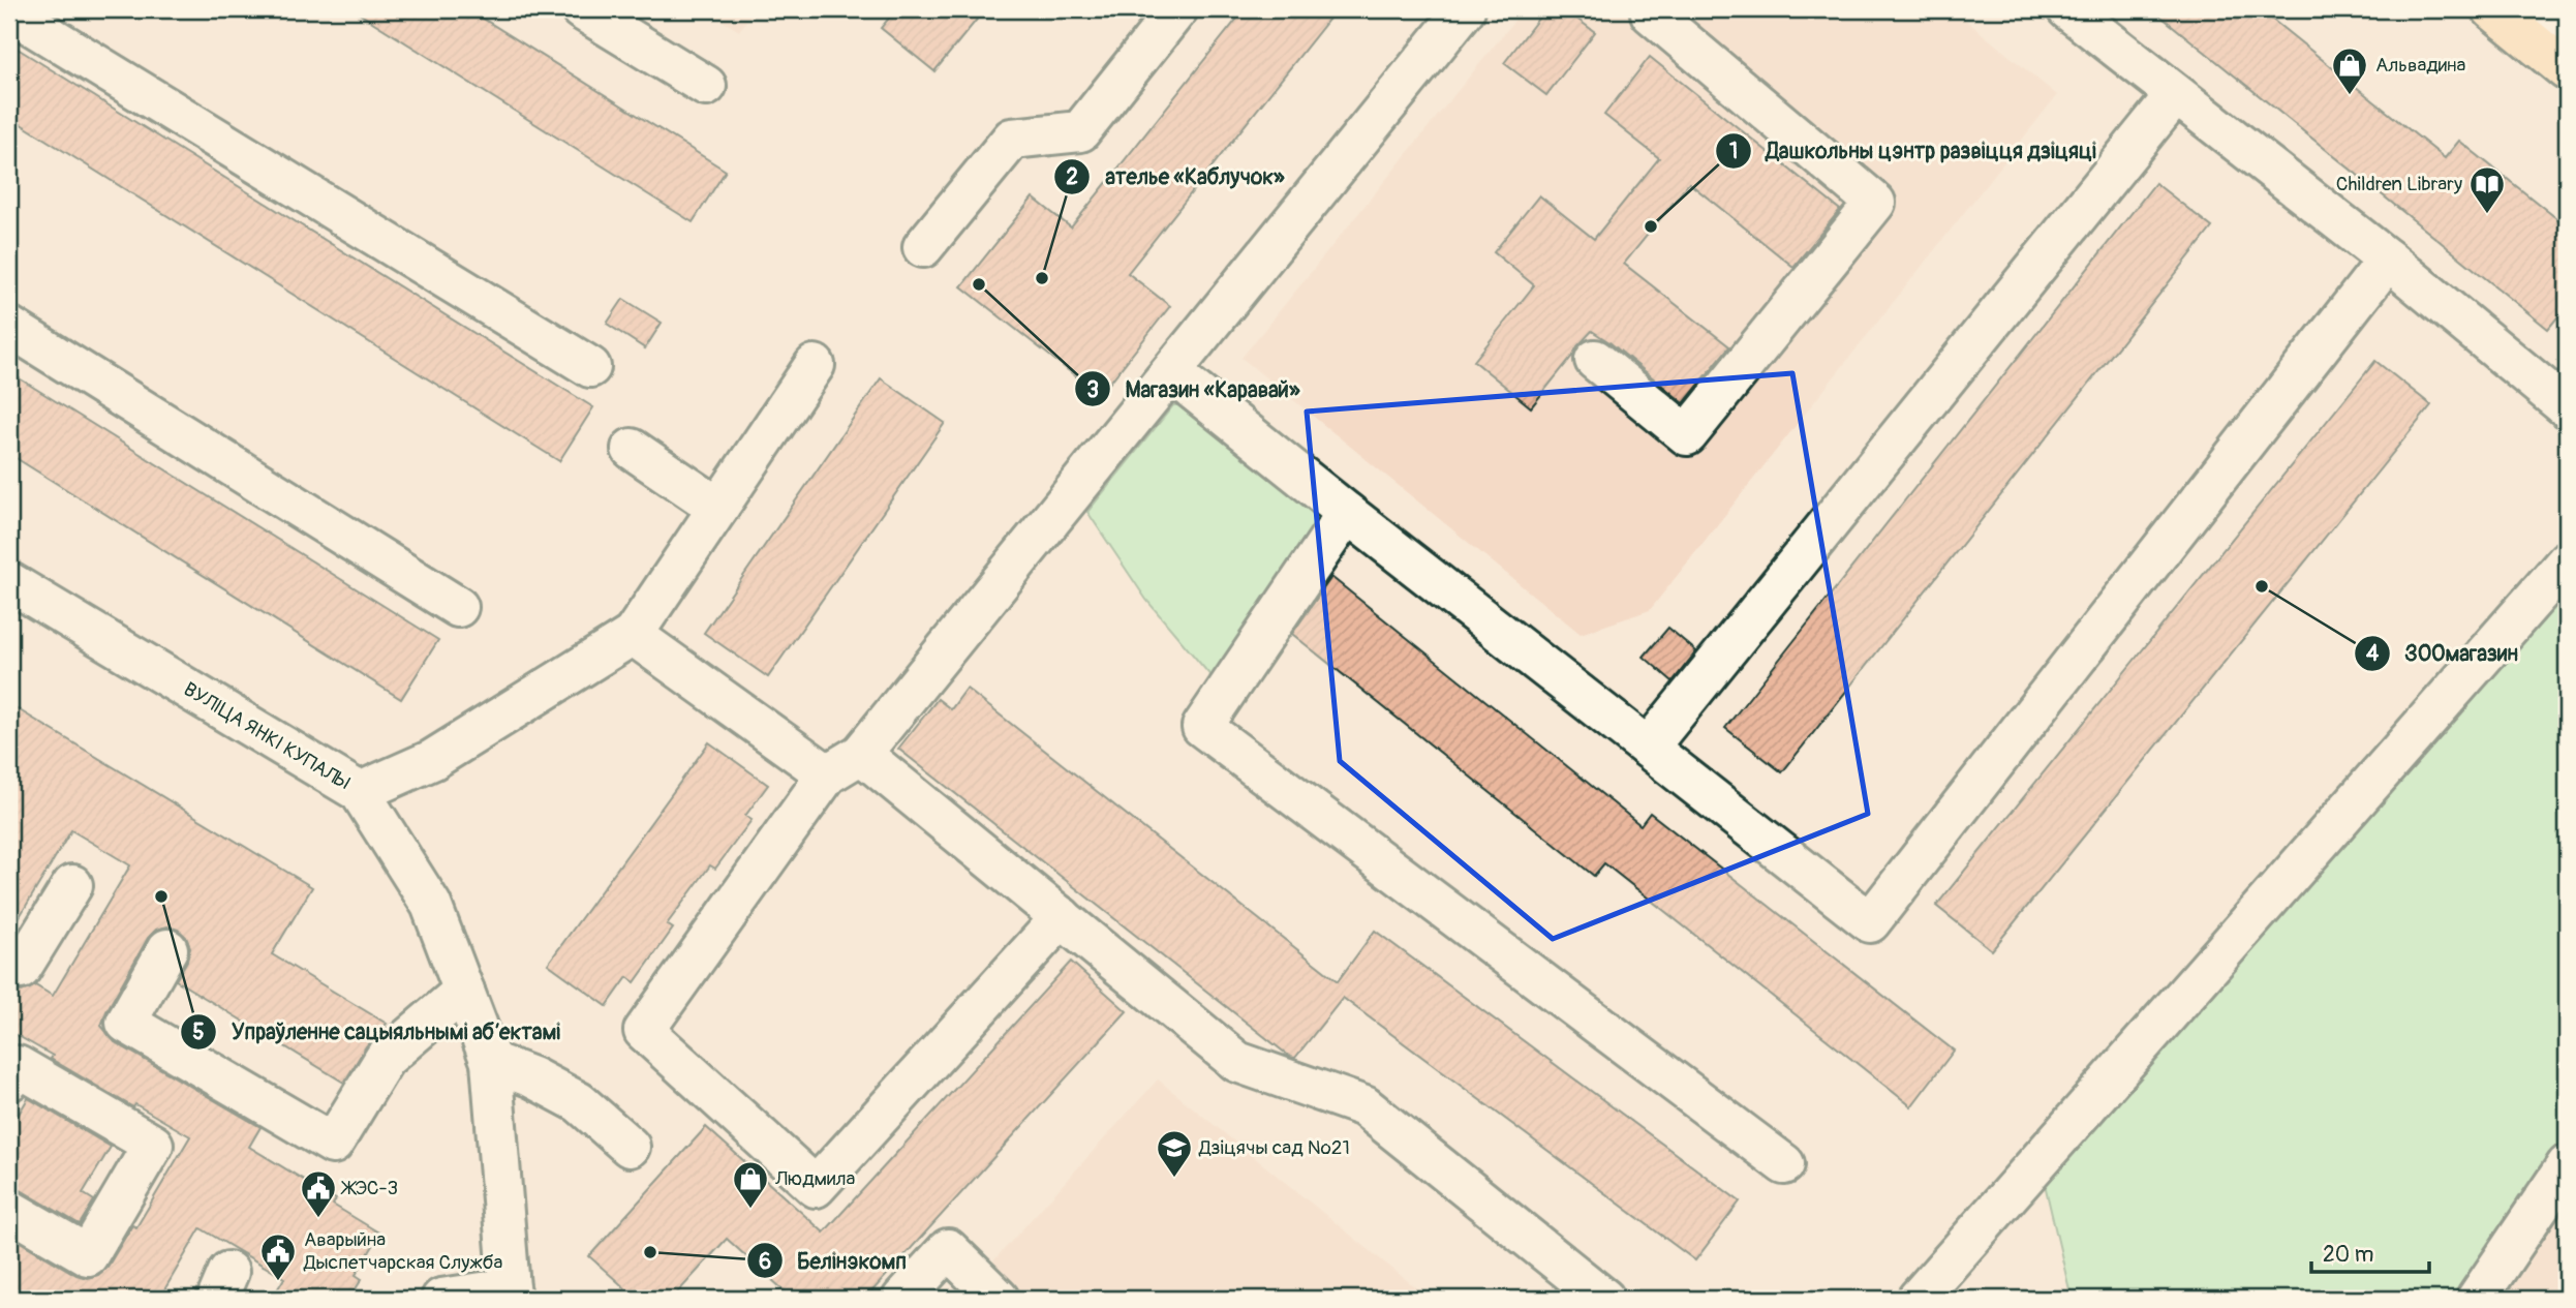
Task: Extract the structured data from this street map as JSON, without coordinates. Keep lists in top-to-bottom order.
{
  "streets": {
    "street": ["ВУЛІЦА ЯНКІ КУПАЛЫ"]
  },
  "places": {
    "shop": ["Альвадина", "Людмила"],
    "library": ["Children Library"],
    "other": [
      "Дашкольны цэнтр развіцця дзіцяці",
      "ателье «Каблучок»",
      "Магазин «Каравай»",
      "ЗООмагазин",
      "Упраўленне сацыяльнымі абʼектамі",
      "Белінэкомп"
    ],
    "school or university": ["Дзіцячы сад №21"],
    "public building": ["ЖЭС-3", "Аварыйна Дыспетчарская Служба"]
  },
  "scale_bar": "20 m"
}
